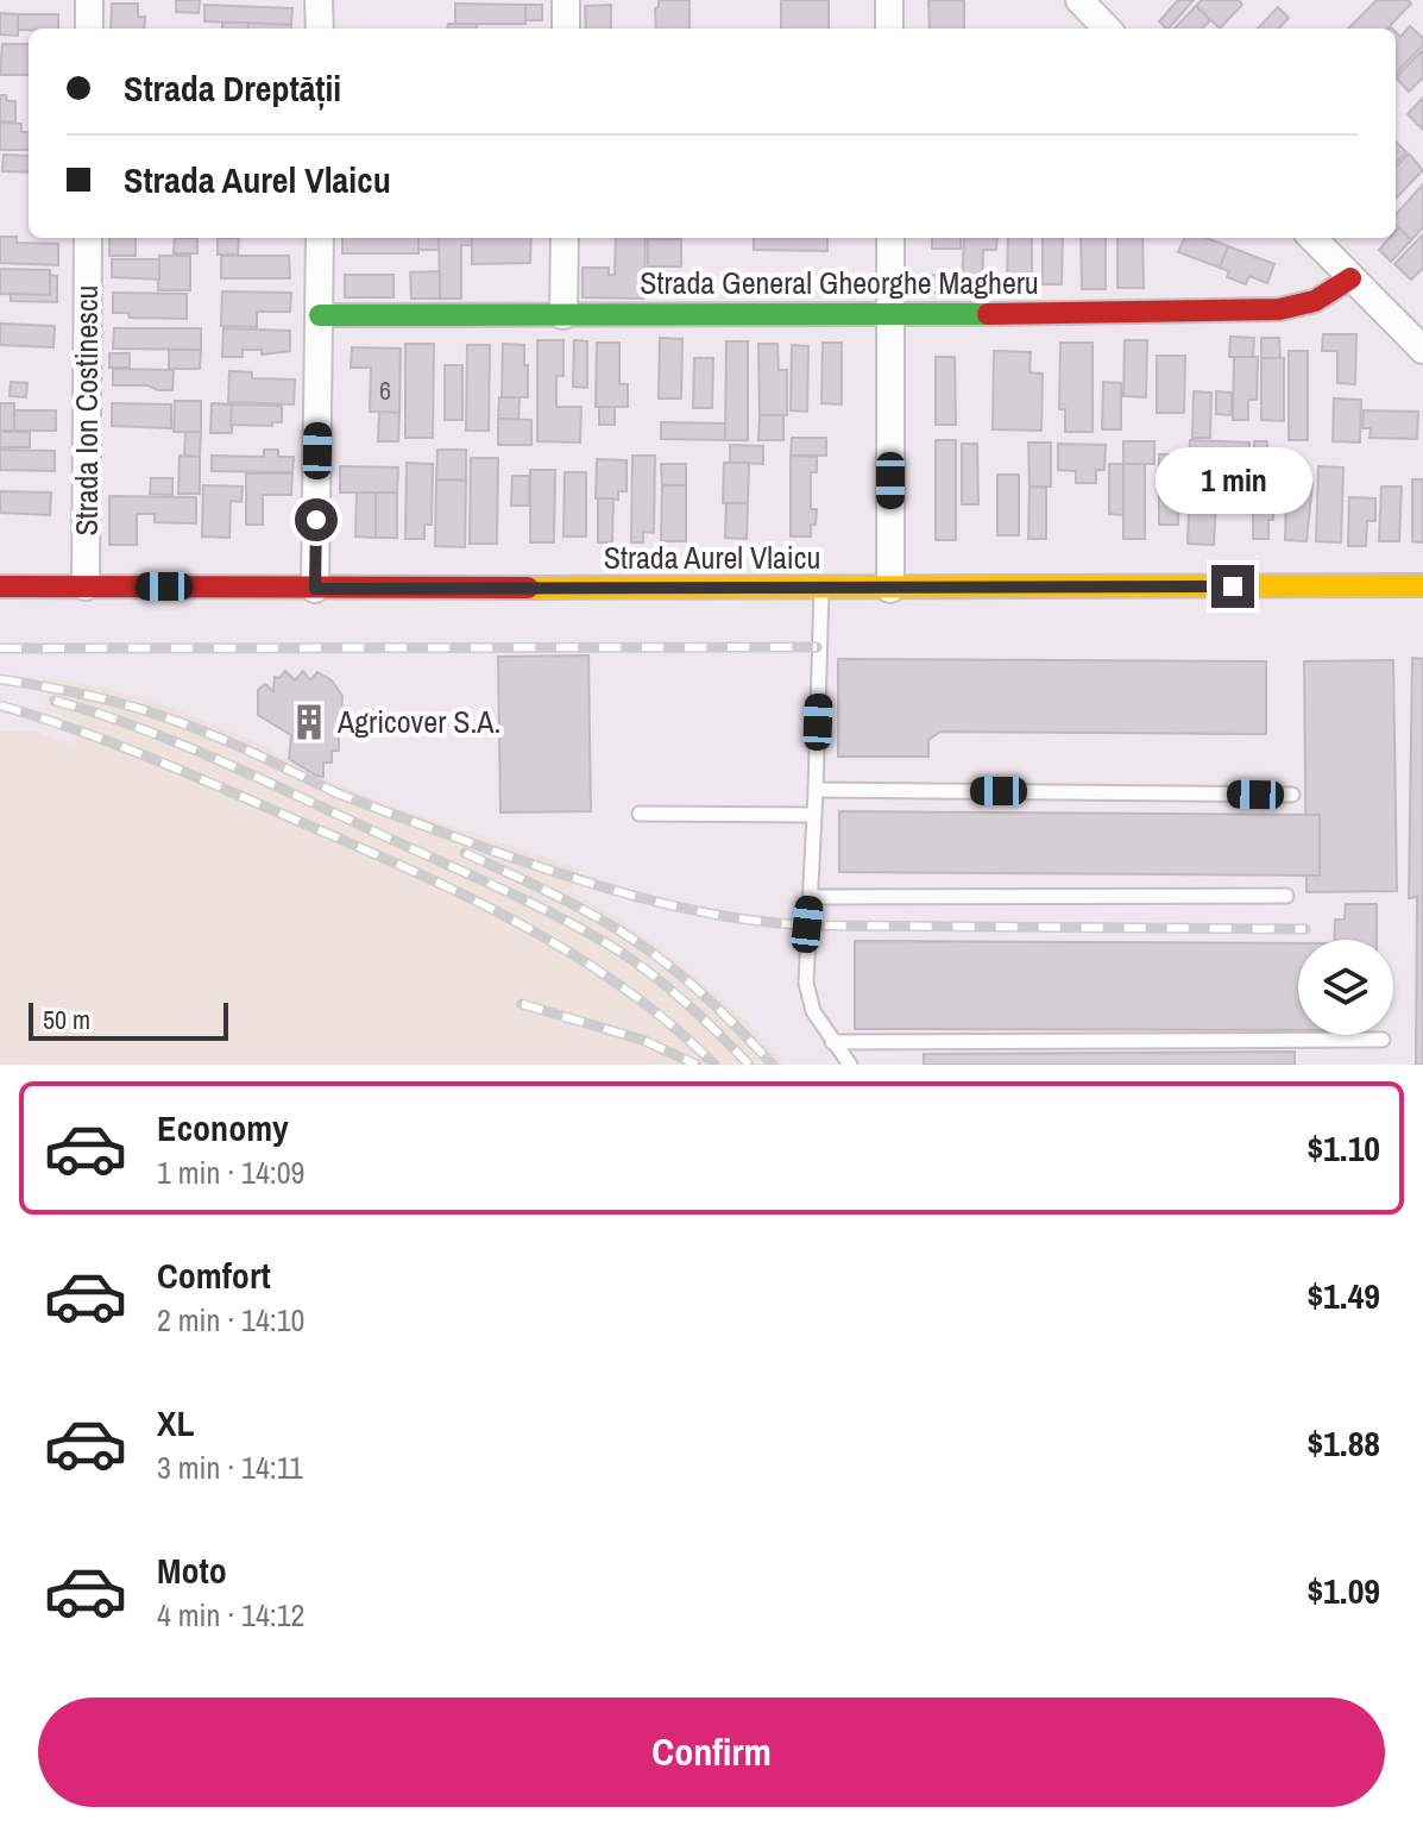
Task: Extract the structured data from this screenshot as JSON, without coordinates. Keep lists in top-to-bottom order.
{
  "streets": {
    "street": ["Strada General Gheorghe Magheru", "Strada Ion Costinescu", "Strada Aurel Vlaicu"]
  },
  "crossings": [
    ["Strada Ion Costinescu", "Strada Aurel Vlaicu"]
  ],
  "places": {
    "building": ["Agricover S.A."]
  },
  "house_numbers": ["6"],
  "scale_bar": "50 m",
  "page": {
    "banner": ["Strada Dreptății", "Strada Aurel Vlaicu"],
    "bubble": "1 min",
    "scale": "50 m",
    "list": [
      {
        "name": "Economy",
        "note": "1 min · 14:09",
        "value": "$1.10"
      },
      {
        "name": "Comfort",
        "note": "2 min · 14:10",
        "value": "$1.49"
      },
      {
        "name": "XL",
        "note": "3 min · 14:11",
        "value": "$1.88"
      },
      {
        "name": "Moto",
        "note": "4 min · 14:12",
        "value": "$1.09"
      }
    ],
    "buttons": "Confirm"
  }
}
